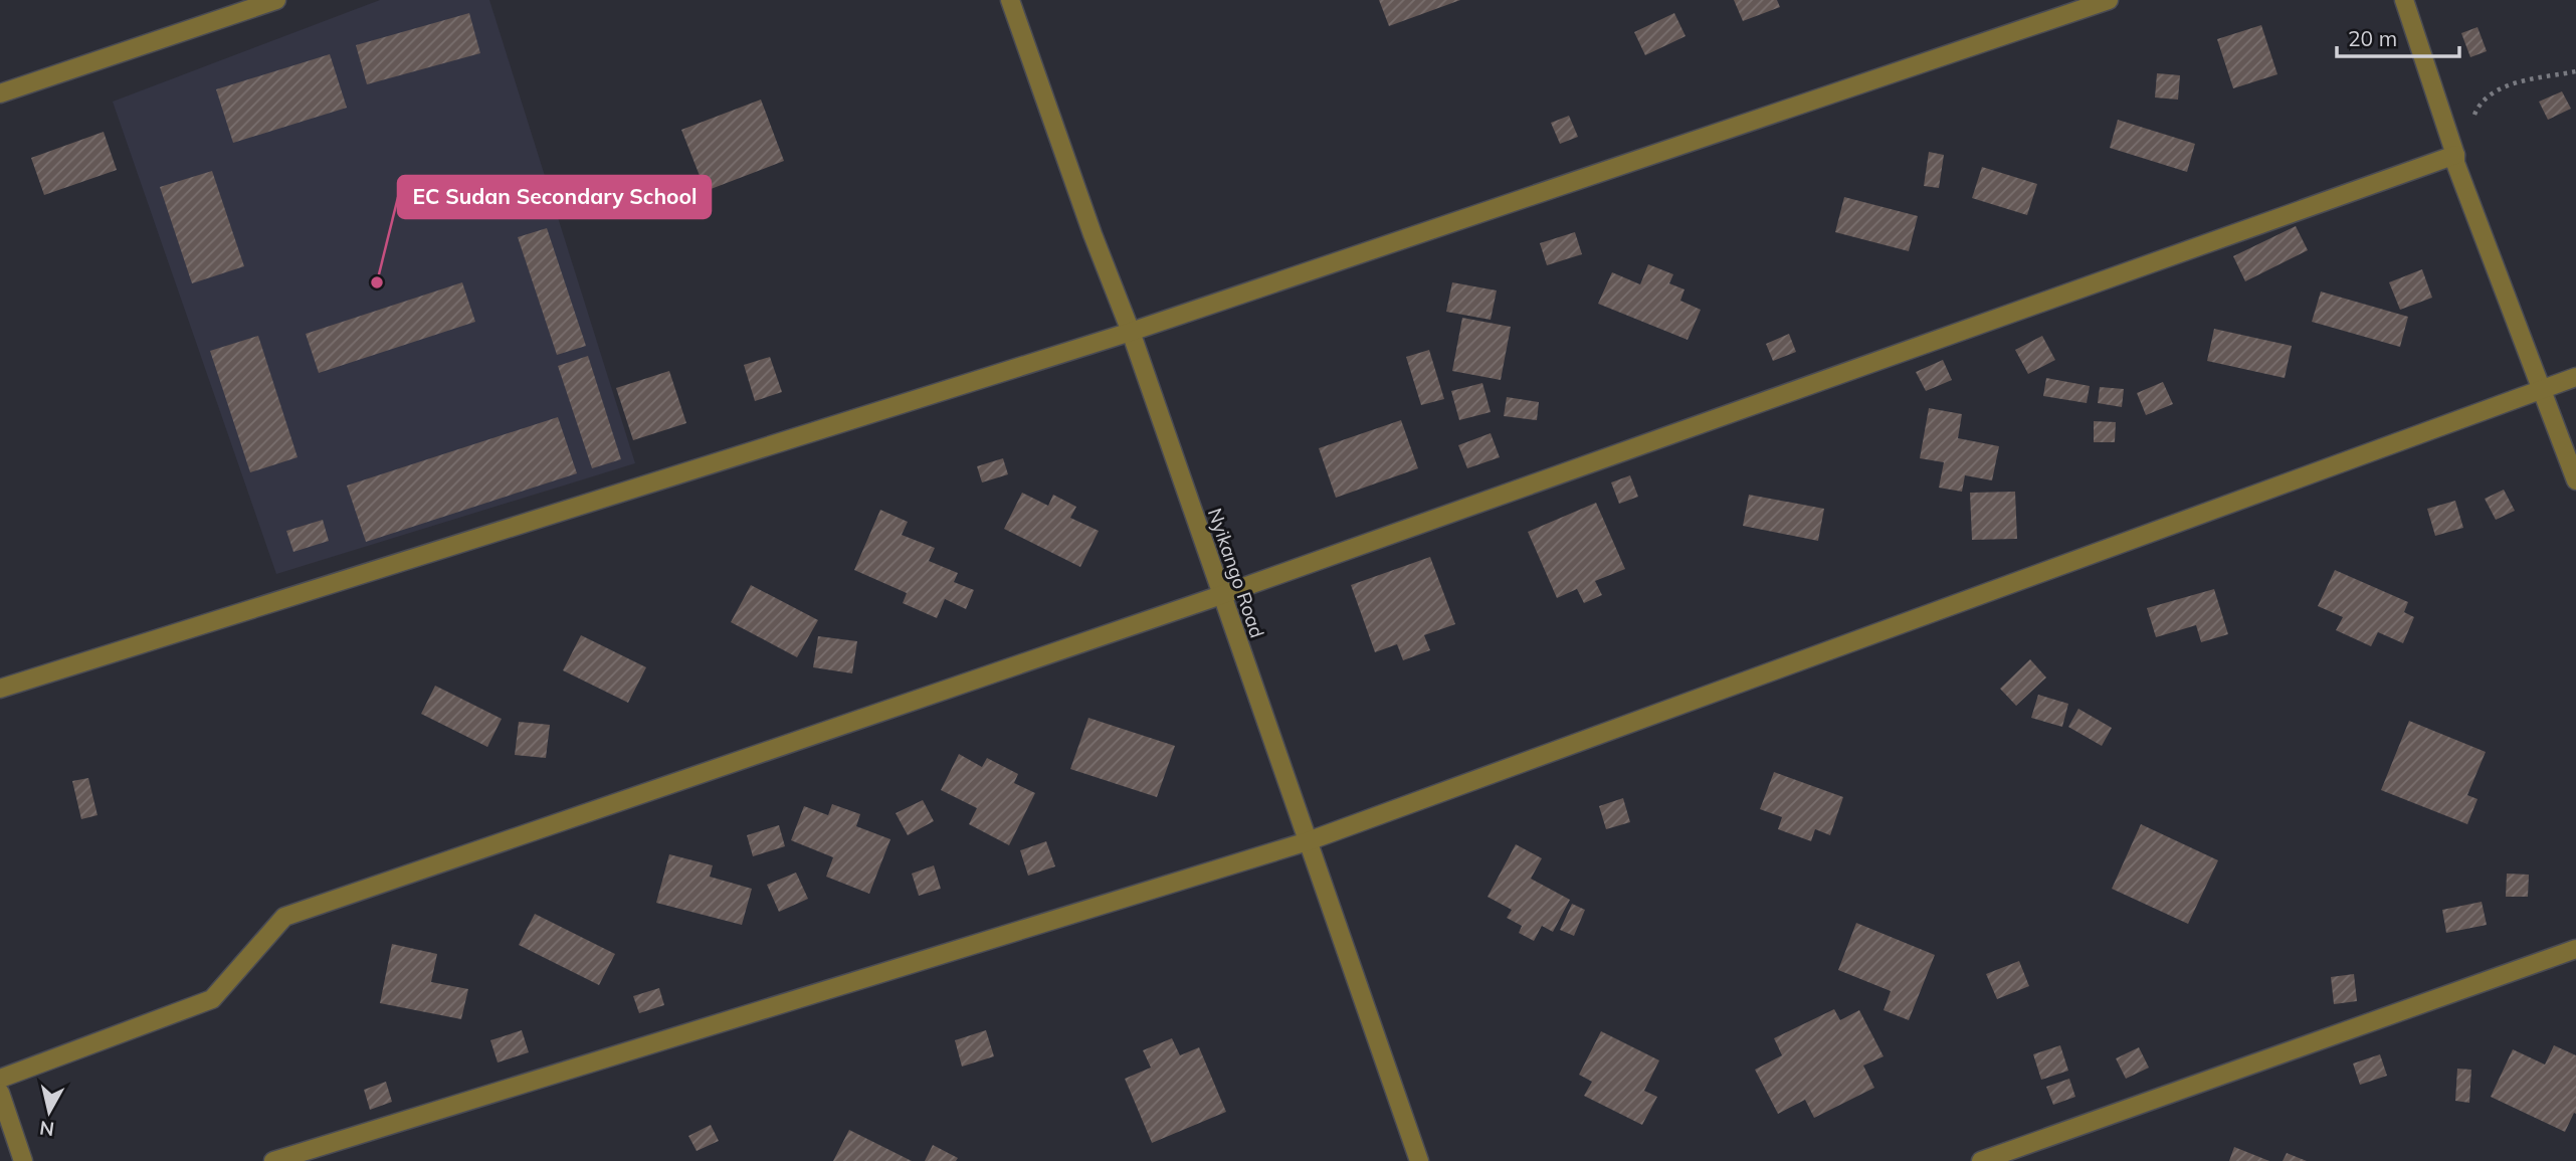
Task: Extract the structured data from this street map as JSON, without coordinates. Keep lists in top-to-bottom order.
{
  "streets": {
    "street": ["Nyikango Road"]
  },
  "places": ["EC Sudan Secondary School"],
  "scale_bar": "20 m",
  "north": "bottom"
}
